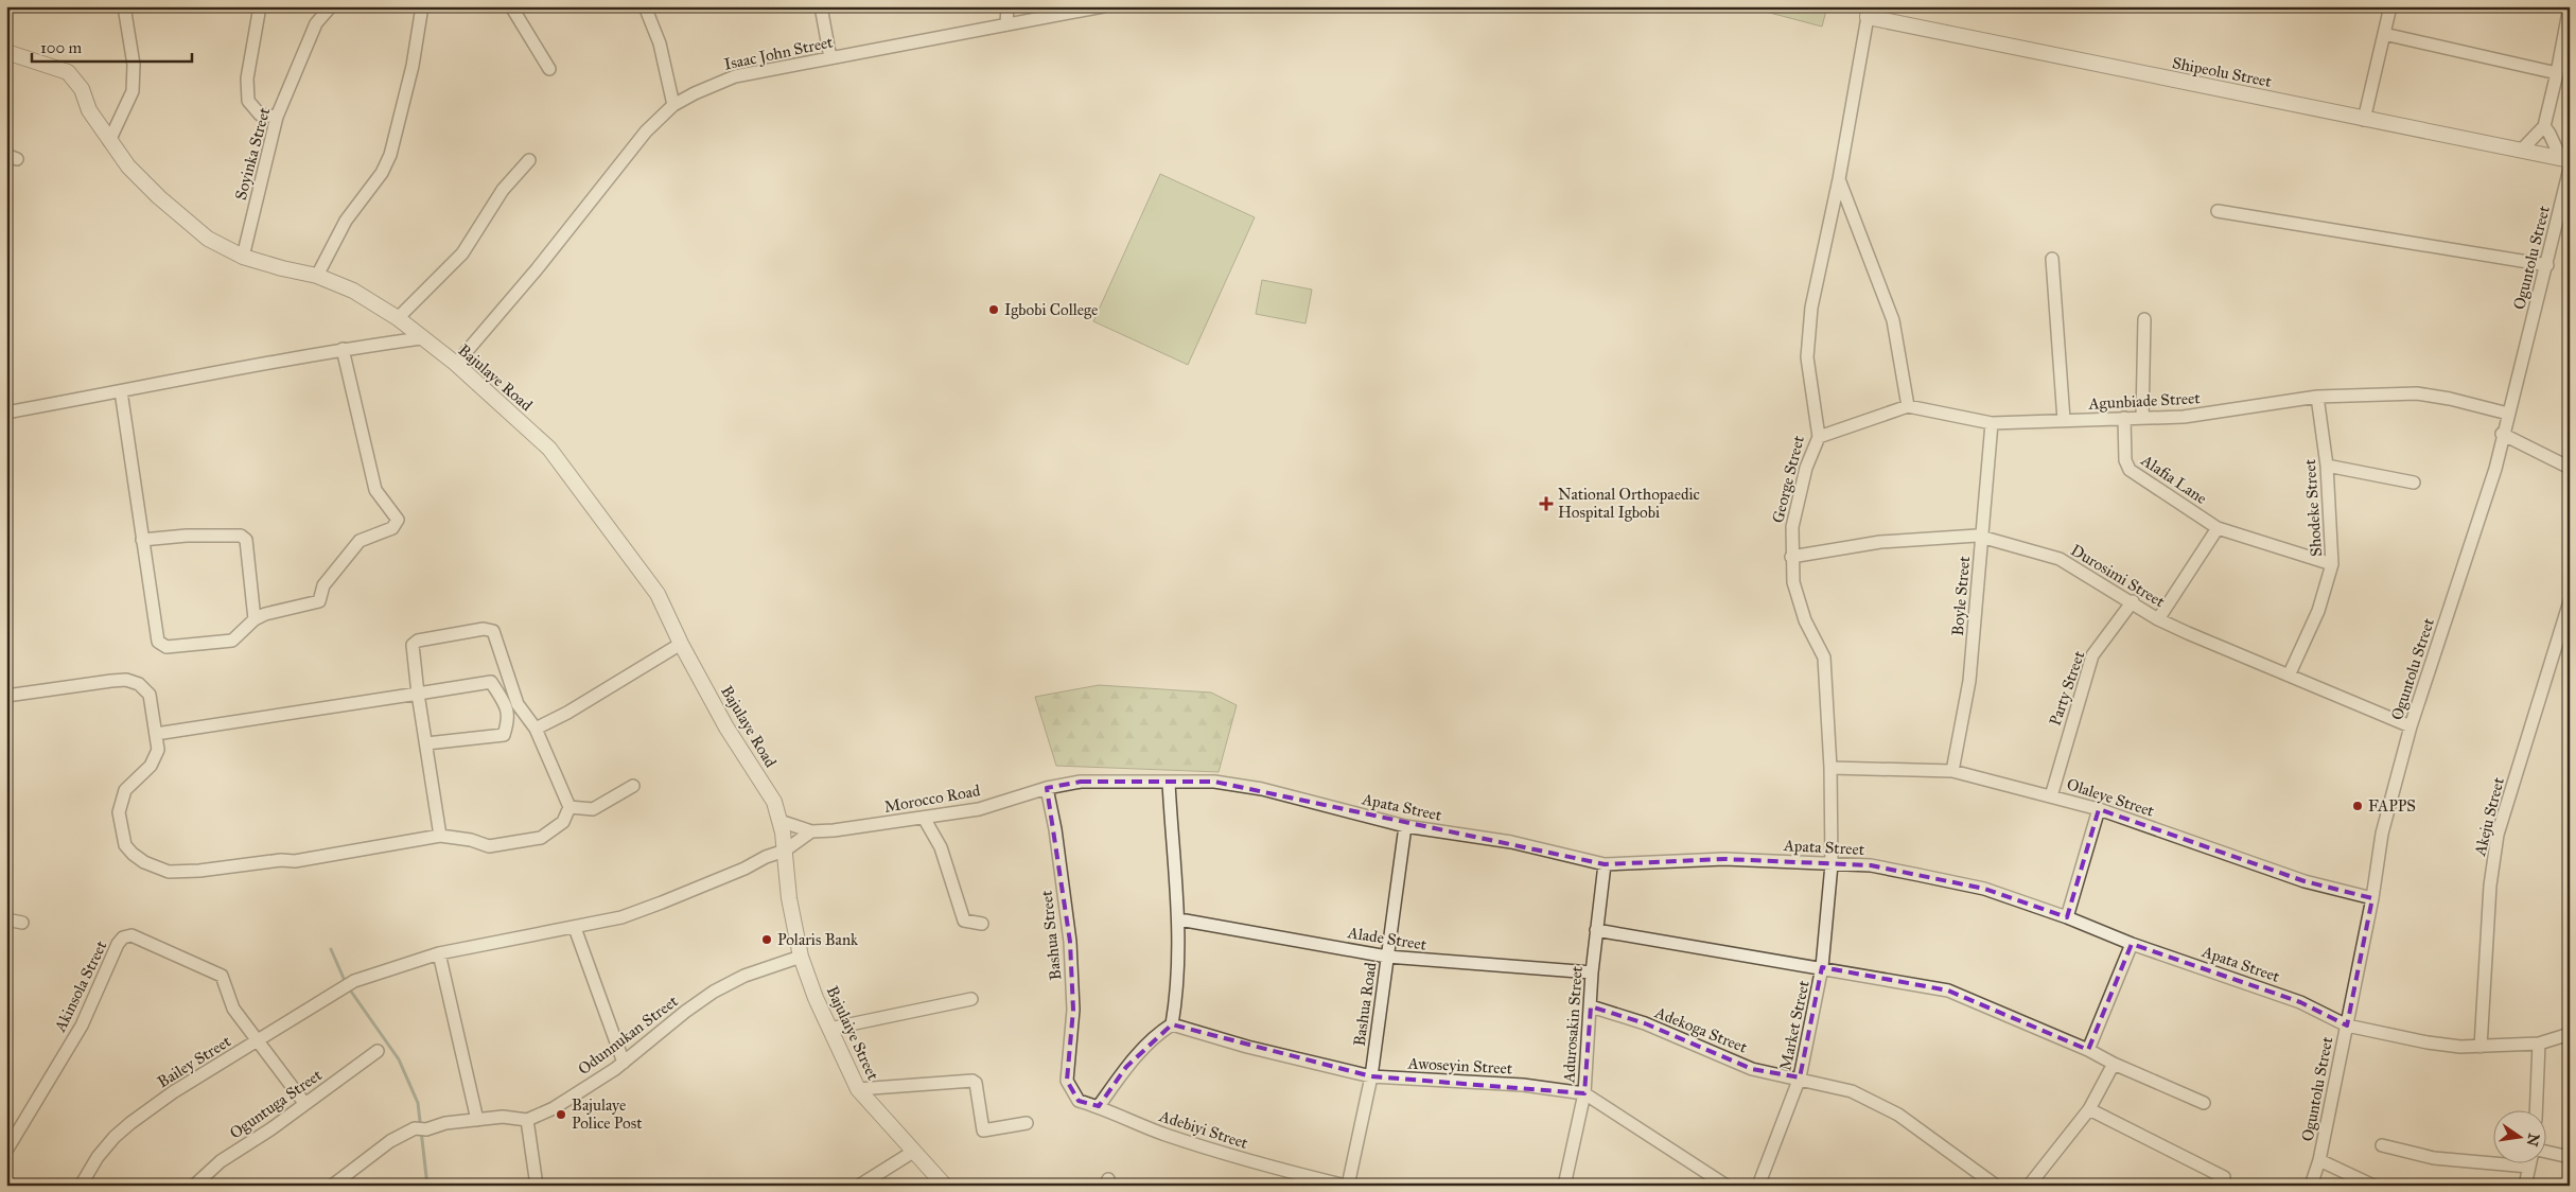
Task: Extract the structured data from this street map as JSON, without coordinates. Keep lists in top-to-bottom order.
{
  "streets": {
    "street": [
      "Isaac John Street",
      "Shipeolu Street",
      "Soyinka Street",
      "Oguntolu Street",
      "Bajulaye Road",
      "Agunbiade Street",
      "George Street",
      "Alafia Lane",
      "Shodeke Street",
      "Durosimi Street",
      "Boyle Street",
      "Party Street",
      "Olaleye Street",
      "Morocco Road",
      "Apata Street",
      "Akeju Street",
      "Bashua Street",
      "Alade Street",
      "Akinsola Street",
      "Bashua Road",
      "Adurosakin Street",
      "Market Street",
      "Adekoga Street",
      "Bajulaiye Street",
      "Odunnukan Street",
      "Bailey Street",
      "Awoseyin Street",
      "Oguntuga Street",
      "Adebiyi Street"
    ]
  },
  "crossings": [
    ["Isaac John Street", "Bajulaye Road"],
    ["Shipeolu Street", "Oguntolu Street"],
    ["Shipeolu Street", "George Street"],
    ["Soyinka Street", "Bajulaye Road"],
    ["Oguntolu Street", "Agunbiade Street"],
    ["Oguntolu Street", "Durosimi Street"],
    ["Oguntolu Street", "Olaleye Street"],
    ["Oguntolu Street", "Apata Street"],
    ["Bajulaye Road", "Morocco Road"],
    ["Bajulaye Road", "Bajulaiye Street"],
    ["Bajulaye Road", "Bailey Street"],
    ["Agunbiade Street", "Alafia Lane"],
    ["Agunbiade Street", "Shodeke Street"],
    ["Agunbiade Street", "Boyle Street"],
    ["George Street", "Durosimi Street"],
    ["George Street", "Olaleye Street"],
    ["George Street", "Apata Street"],
    ["George Street", "Market Street"],
    ["Shodeke Street", "Durosimi Street"],
    ["Durosimi Street", "Boyle Street"],
    ["Durosimi Street", "Party Street"],
    ["Boyle Street", "Olaleye Street"],
    ["Party Street", "Olaleye Street"],
    ["Morocco Road", "Apata Street"],
    ["Morocco Road", "Bashua Street"],
    ["Apata Street", "Akeju Street"],
    ["Apata Street", "Bashua Street"],
    ["Apata Street", "Bashua Road"],
    ["Apata Street", "Adurosakin Street"],
    ["Apata Street", "Market Street"],
    ["Bashua Street", "Adebiyi Street"],
    ["Alade Street", "Bashua Road"],
    ["Alade Street", "Adurosakin Street"],
    ["Akinsola Street", "Bailey Street"],
    ["Bashua Road", "Awoseyin Street"],
    ["Bashua Road", "Adebiyi Street"],
    ["Adurosakin Street", "Adekoga Street"],
    ["Adurosakin Street", "Awoseyin Street"],
    ["Market Street", "Adekoga Street"],
    ["Bajulaiye Street", "Odunnukan Street"]
  ],
  "places": {
    "other": [
      "Igbobi College",
      "FAPPS",
      "Polaris Bank",
      "Bajulaye Police Post"
    ],
    "health": ["National Orthopaedic Hospital Igbobi"]
  },
  "scale_bar": "100 m",
  "north": "right"
}
